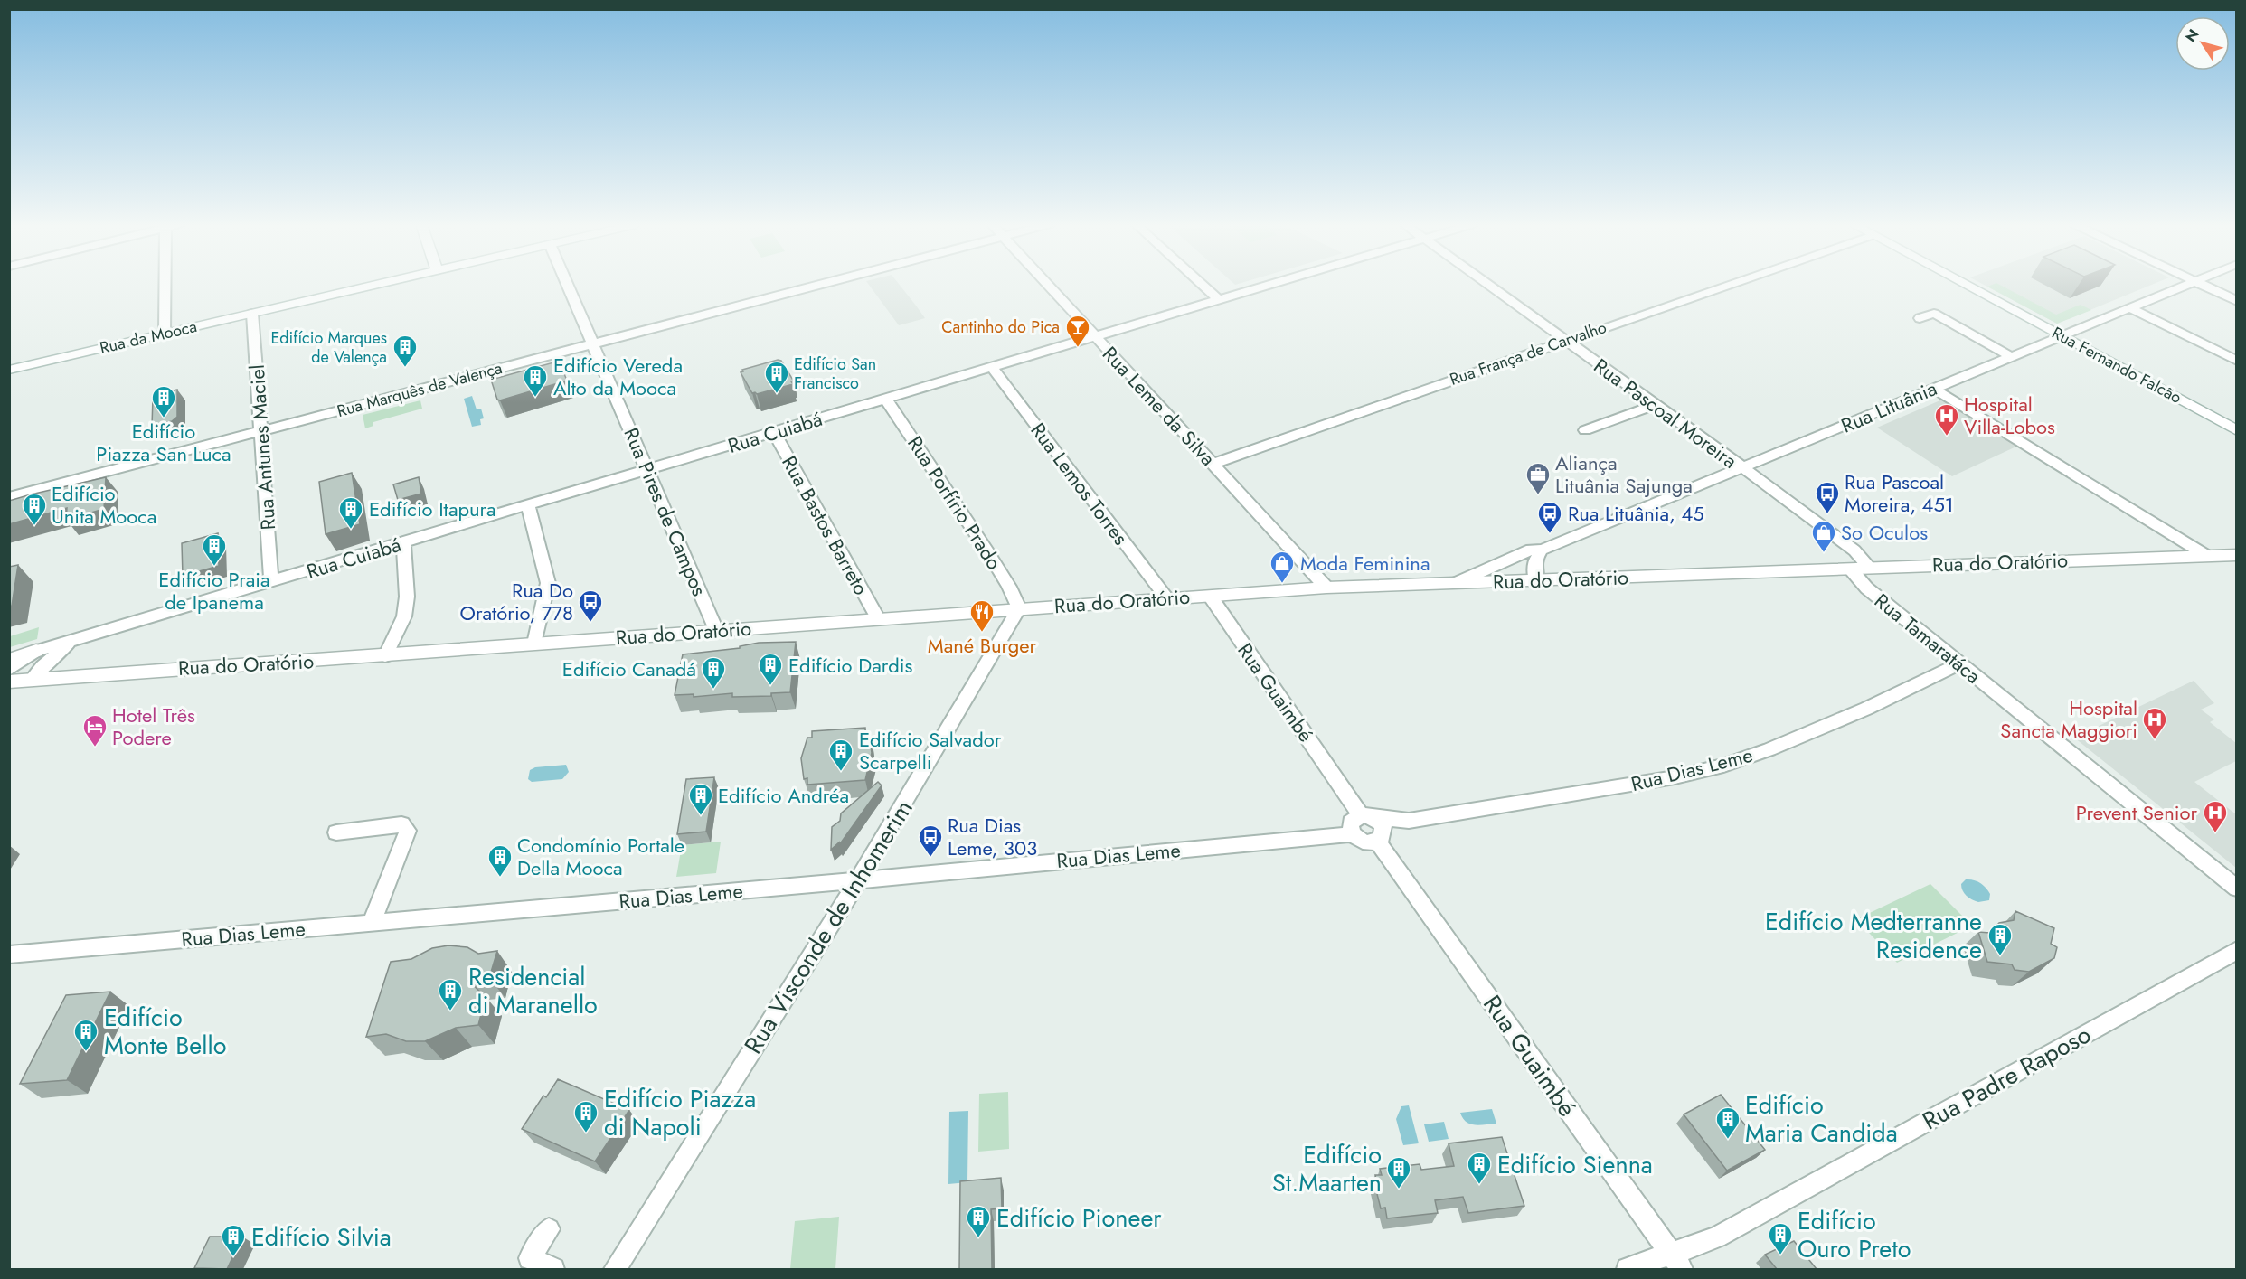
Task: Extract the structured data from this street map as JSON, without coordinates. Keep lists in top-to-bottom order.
{
  "streets": {
    "street": [
      "Rua da Mooca",
      "Rua França de Carvalho",
      "Rua Fernando Falcão",
      "Rua Marquês de Valença",
      "Rua Leme da Silva",
      "Rua Lituânia",
      "Rua Pascoal Moreira",
      "Rua Cuiabá",
      "Rua Antunes Maciel",
      "Rua Lemos Torres",
      "Rua Porfírio Prado",
      "Rua Pires de Campos",
      "Rua Bastos Barreto",
      "Rua do Oratório",
      "Rua Tamaratáca",
      "Rua Guaimbé",
      "Rua Dias Leme",
      "Rua Visconde de Inhomerim",
      "Rua Padre Raposo"
    ]
  },
  "crossings": [
    ["Rua da Mooca", "Rua Antunes Maciel"],
    ["Rua França de Carvalho", "Rua Leme da Silva"],
    ["Rua França de Carvalho", "Rua Pascoal Moreira"],
    ["Rua Fernando Falcão", "Rua Lituânia"],
    ["Rua Marquês de Valença", "Rua Antunes Maciel"],
    ["Rua Marquês de Valença", "Rua Pires de Campos"],
    ["Rua Leme da Silva", "Rua Cuiabá"],
    ["Rua Leme da Silva", "Rua do Oratório"],
    ["Rua Lituânia", "Rua Pascoal Moreira"],
    ["Rua Lituânia", "Rua do Oratório"],
    ["Rua Pascoal Moreira", "Rua do Oratório"],
    ["Rua Cuiabá", "Rua Antunes Maciel"],
    ["Rua Cuiabá", "Rua Lemos Torres"],
    ["Rua Cuiabá", "Rua Porfírio Prado"],
    ["Rua Cuiabá", "Rua Pires de Campos"],
    ["Rua Cuiabá", "Rua Bastos Barreto"],
    ["Rua Cuiabá", "Rua do Oratório"],
    ["Rua Lemos Torres", "Rua do Oratório"],
    ["Rua Porfírio Prado", "Rua do Oratório"],
    ["Rua Porfírio Prado", "Rua Visconde de Inhomerim"],
    ["Rua Pires de Campos", "Rua do Oratório"],
    ["Rua Bastos Barreto", "Rua do Oratório"],
    ["Rua do Oratório", "Rua Tamaratáca"],
    ["Rua do Oratório", "Rua Guaimbé"],
    ["Rua do Oratório", "Rua Visconde de Inhomerim"],
    ["Rua Tamaratáca", "Rua Dias Leme"],
    ["Rua Guaimbé", "Rua Dias Leme"],
    ["Rua Guaimbé", "Rua Padre Raposo"],
    ["Rua Dias Leme", "Rua Visconde de Inhomerim"]
  ],
  "places": {
    "bar": ["Cantinho do Pica"],
    "building": [
      "Edifício Marques de Valença",
      "Edifício San Francisco",
      "Edifício Vereda Alto da Mooca",
      "Edifício Piazza San Luca",
      "Edifício Unita Mooca",
      "Edifício Itapura",
      "Edifício Praia de Ipanema",
      "Edifício Dardis",
      "Edifício Canadá",
      "Edifício Salvador Scarpelli",
      "Edifício Andréa",
      "Condomínio Portale Della Mooca",
      "Edifício Medterranne Residence",
      "Residencial di Maranello",
      "Edifício Monte Bello",
      "Edifício Piazza di Napoli",
      "Edifício Maria Candida",
      "Edifício Sienna",
      "Edifício St.Maarten",
      "Edifício Pioneer",
      "Edifício Ouro Preto",
      "Edifício Silvia"
    ],
    "hospital": ["Hospital Villa-Lobos", "Hospital Sancta Maggiori", "Prevent Senior"],
    "office": ["Aliança Lituânia Sajunga"],
    "bus stop": [
      "Rua Pascoal Moreira, 451",
      "Rua Lituânia, 45",
      "Rua Do Oratório, 778",
      "Rua Dias Leme, 303"
    ],
    "shop": ["So Oculos", "Moda Feminina"],
    "restaurant": ["Mané Burger"],
    "hotel": ["Hotel Três Podere"]
  },
  "north": "top left"
}
